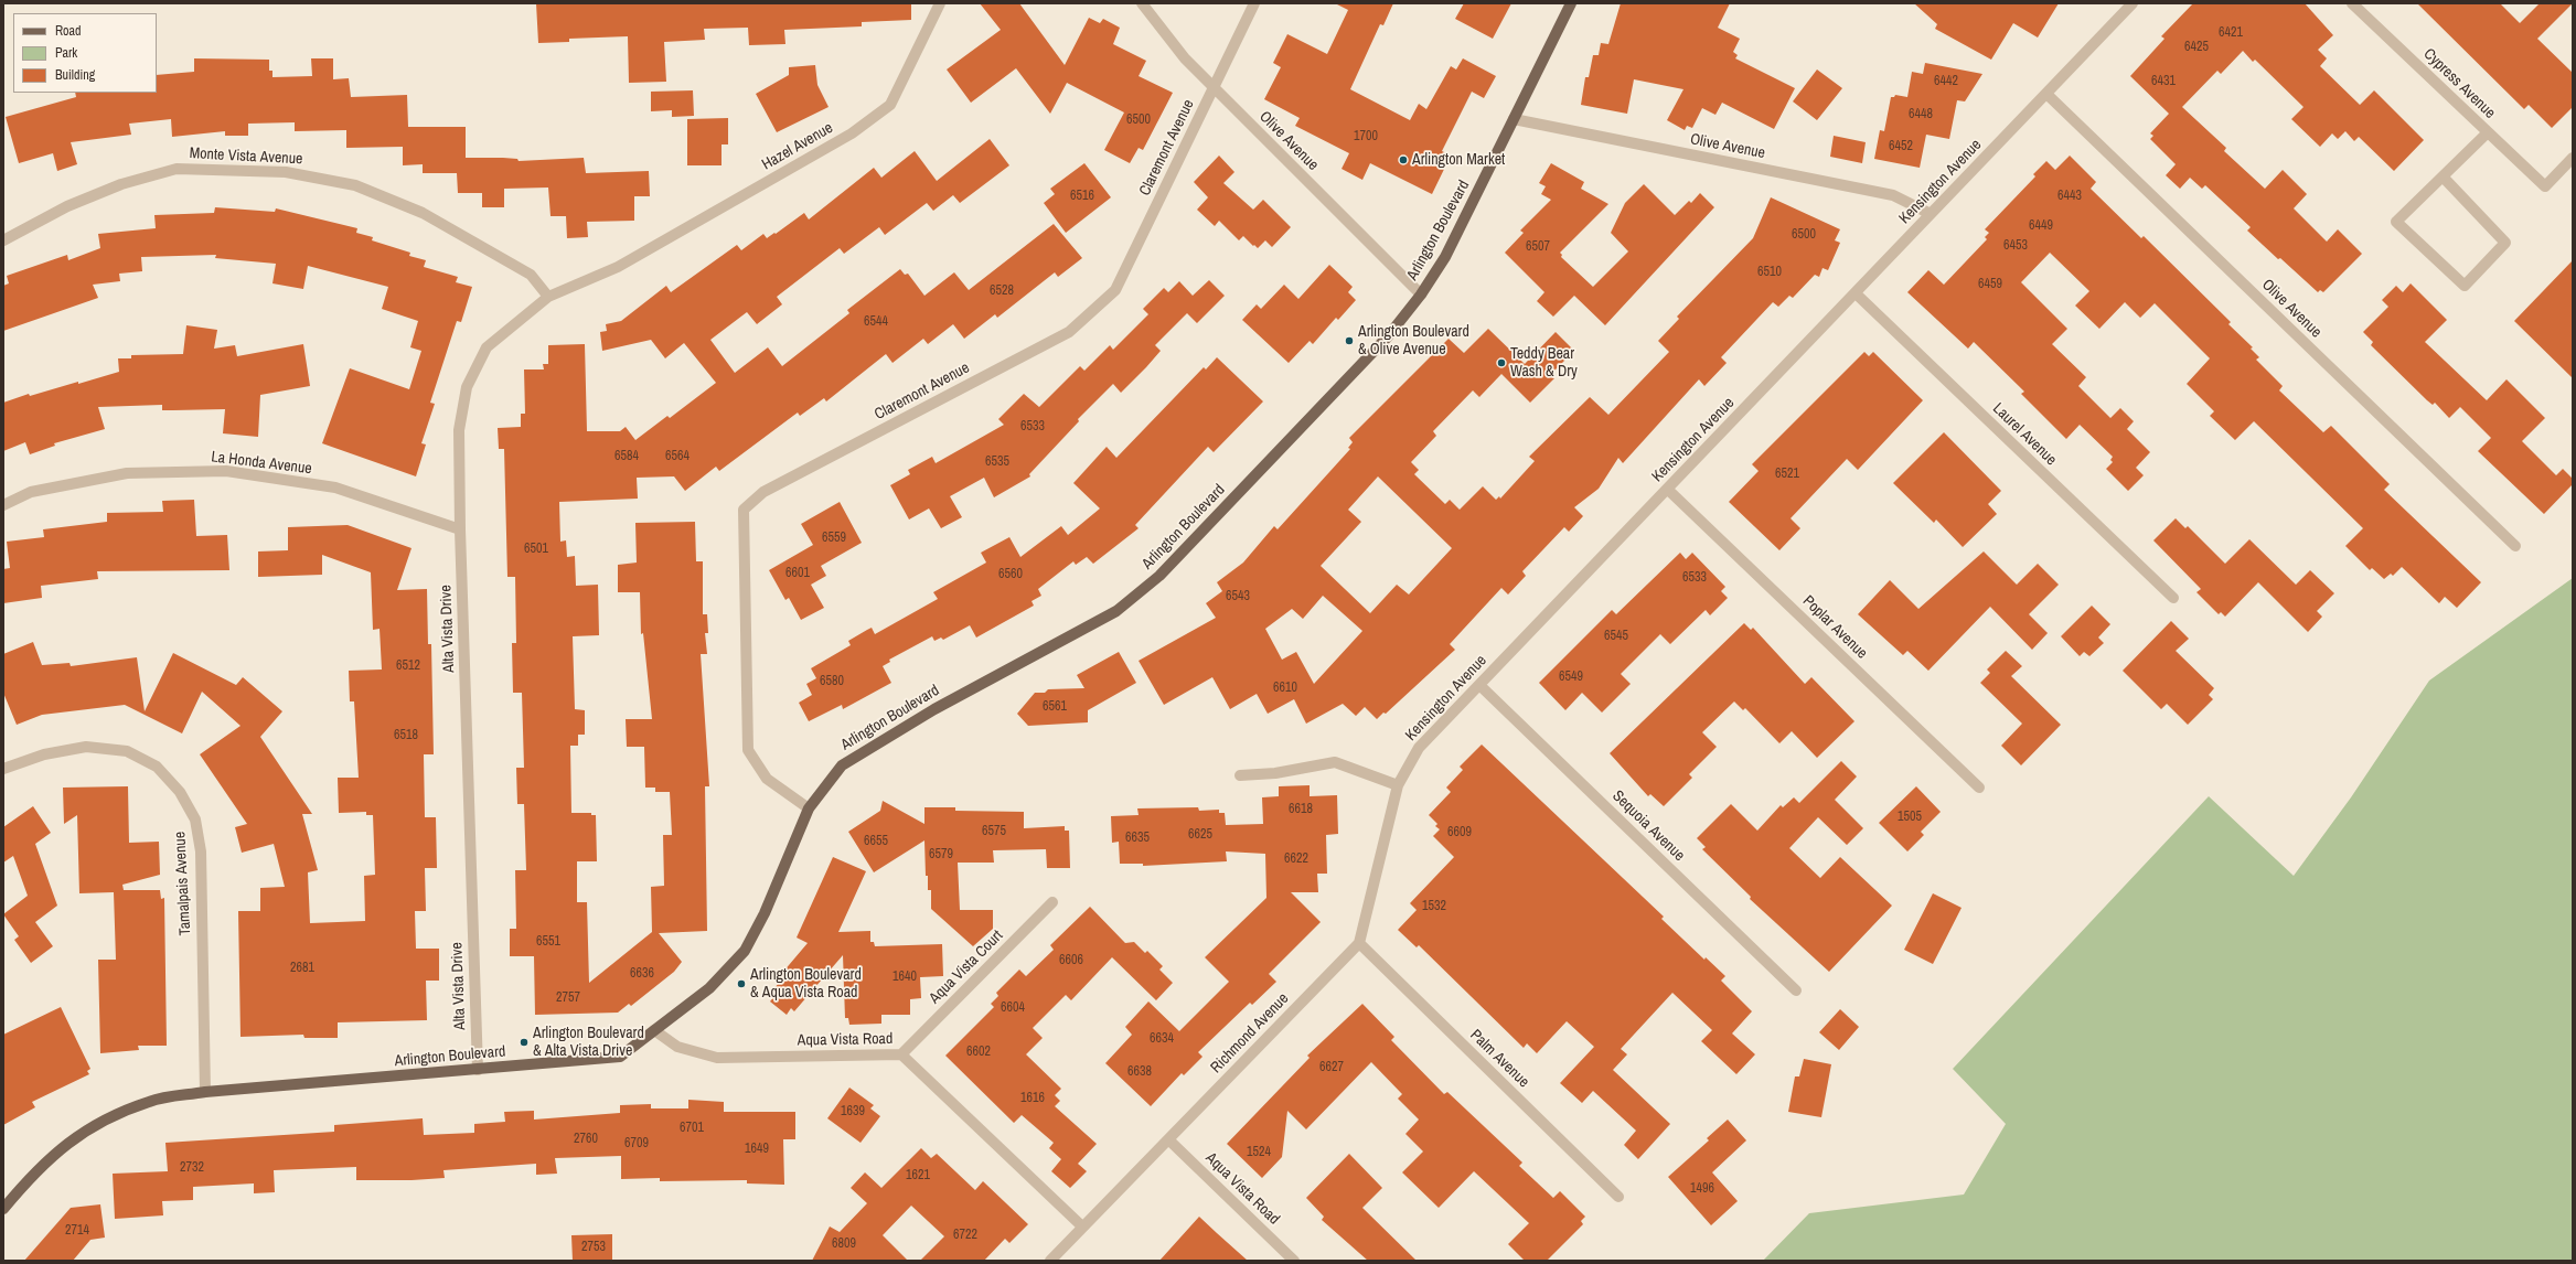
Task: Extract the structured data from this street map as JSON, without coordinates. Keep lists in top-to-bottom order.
{
  "streets": {
    "main road": ["Arlington Boulevard"],
    "street": [
      "Cypress Avenue",
      "Olive Avenue",
      "Hazel Avenue",
      "Claremont Avenue",
      "Monte Vista Avenue",
      "Kensington Avenue",
      "Laurel Avenue",
      "La Honda Avenue",
      "Poplar Avenue",
      "Alta Vista Drive",
      "Sequoia Avenue",
      "Tamalpais Avenue",
      "Aqua Vista Court",
      "Richmond Avenue",
      "Aqua Vista Road",
      "Palm Avenue"
    ]
  },
  "crossings": [
    ["Olive Avenue", "Claremont Avenue"],
    ["Olive Avenue", "Kensington Avenue"],
    ["Olive Avenue", "Arlington Boulevard"],
    ["Hazel Avenue", "Alta Vista Drive"],
    ["Claremont Avenue", "Arlington Boulevard"],
    ["Monte Vista Avenue", "Alta Vista Drive"],
    ["Kensington Avenue", "Laurel Avenue"],
    ["Kensington Avenue", "Poplar Avenue"],
    ["Kensington Avenue", "Sequoia Avenue"],
    ["Arlington Boulevard", "Alta Vista Drive"],
    ["Arlington Boulevard", "Tamalpais Avenue"],
    ["Arlington Boulevard", "Aqua Vista Road"],
    ["La Honda Avenue", "Alta Vista Drive"],
    ["Aqua Vista Court", "Aqua Vista Road"],
    ["Richmond Avenue", "Aqua Vista Road"],
    ["Richmond Avenue", "Palm Avenue"]
  ],
  "places": [
    "Arlington Market",
    "Arlington Boulevard & Olive Avenue",
    "Teddy Bear Wash & Dry",
    "Arlington Boulevard & Aqua Vista Road",
    "Arlington Boulevard & Alta Vista Drive"
  ],
  "house_numbers": [
    "6421",
    "6425",
    "6442",
    "6431",
    "6448",
    "6500",
    "1700",
    "6452",
    "6516",
    "6443",
    "6449",
    "6500",
    "6453",
    "6507",
    "6510",
    "6459",
    "6528",
    "6544",
    "6533",
    "6584",
    "6564",
    "6535",
    "6521",
    "6559",
    "6501",
    "6601",
    "6560",
    "6533",
    "6543",
    "6545",
    "6512",
    "6549",
    "6580",
    "6610",
    "6561",
    "6518",
    "6618",
    "1505",
    "6575",
    "6609",
    "6625",
    "6635",
    "6655",
    "6579",
    "6622",
    "1532",
    "6551",
    "6606",
    "2681",
    "6636",
    "1640",
    "2757",
    "6604",
    "6634",
    "6602",
    "6627",
    "6638",
    "1616",
    "1639",
    "6701",
    "2760",
    "6709",
    "1649",
    "1524",
    "2732",
    "1621",
    "1496",
    "2714",
    "6722",
    "6809",
    "2753"
  ],
  "legend": ["Road", "Park", "Building"]
}
